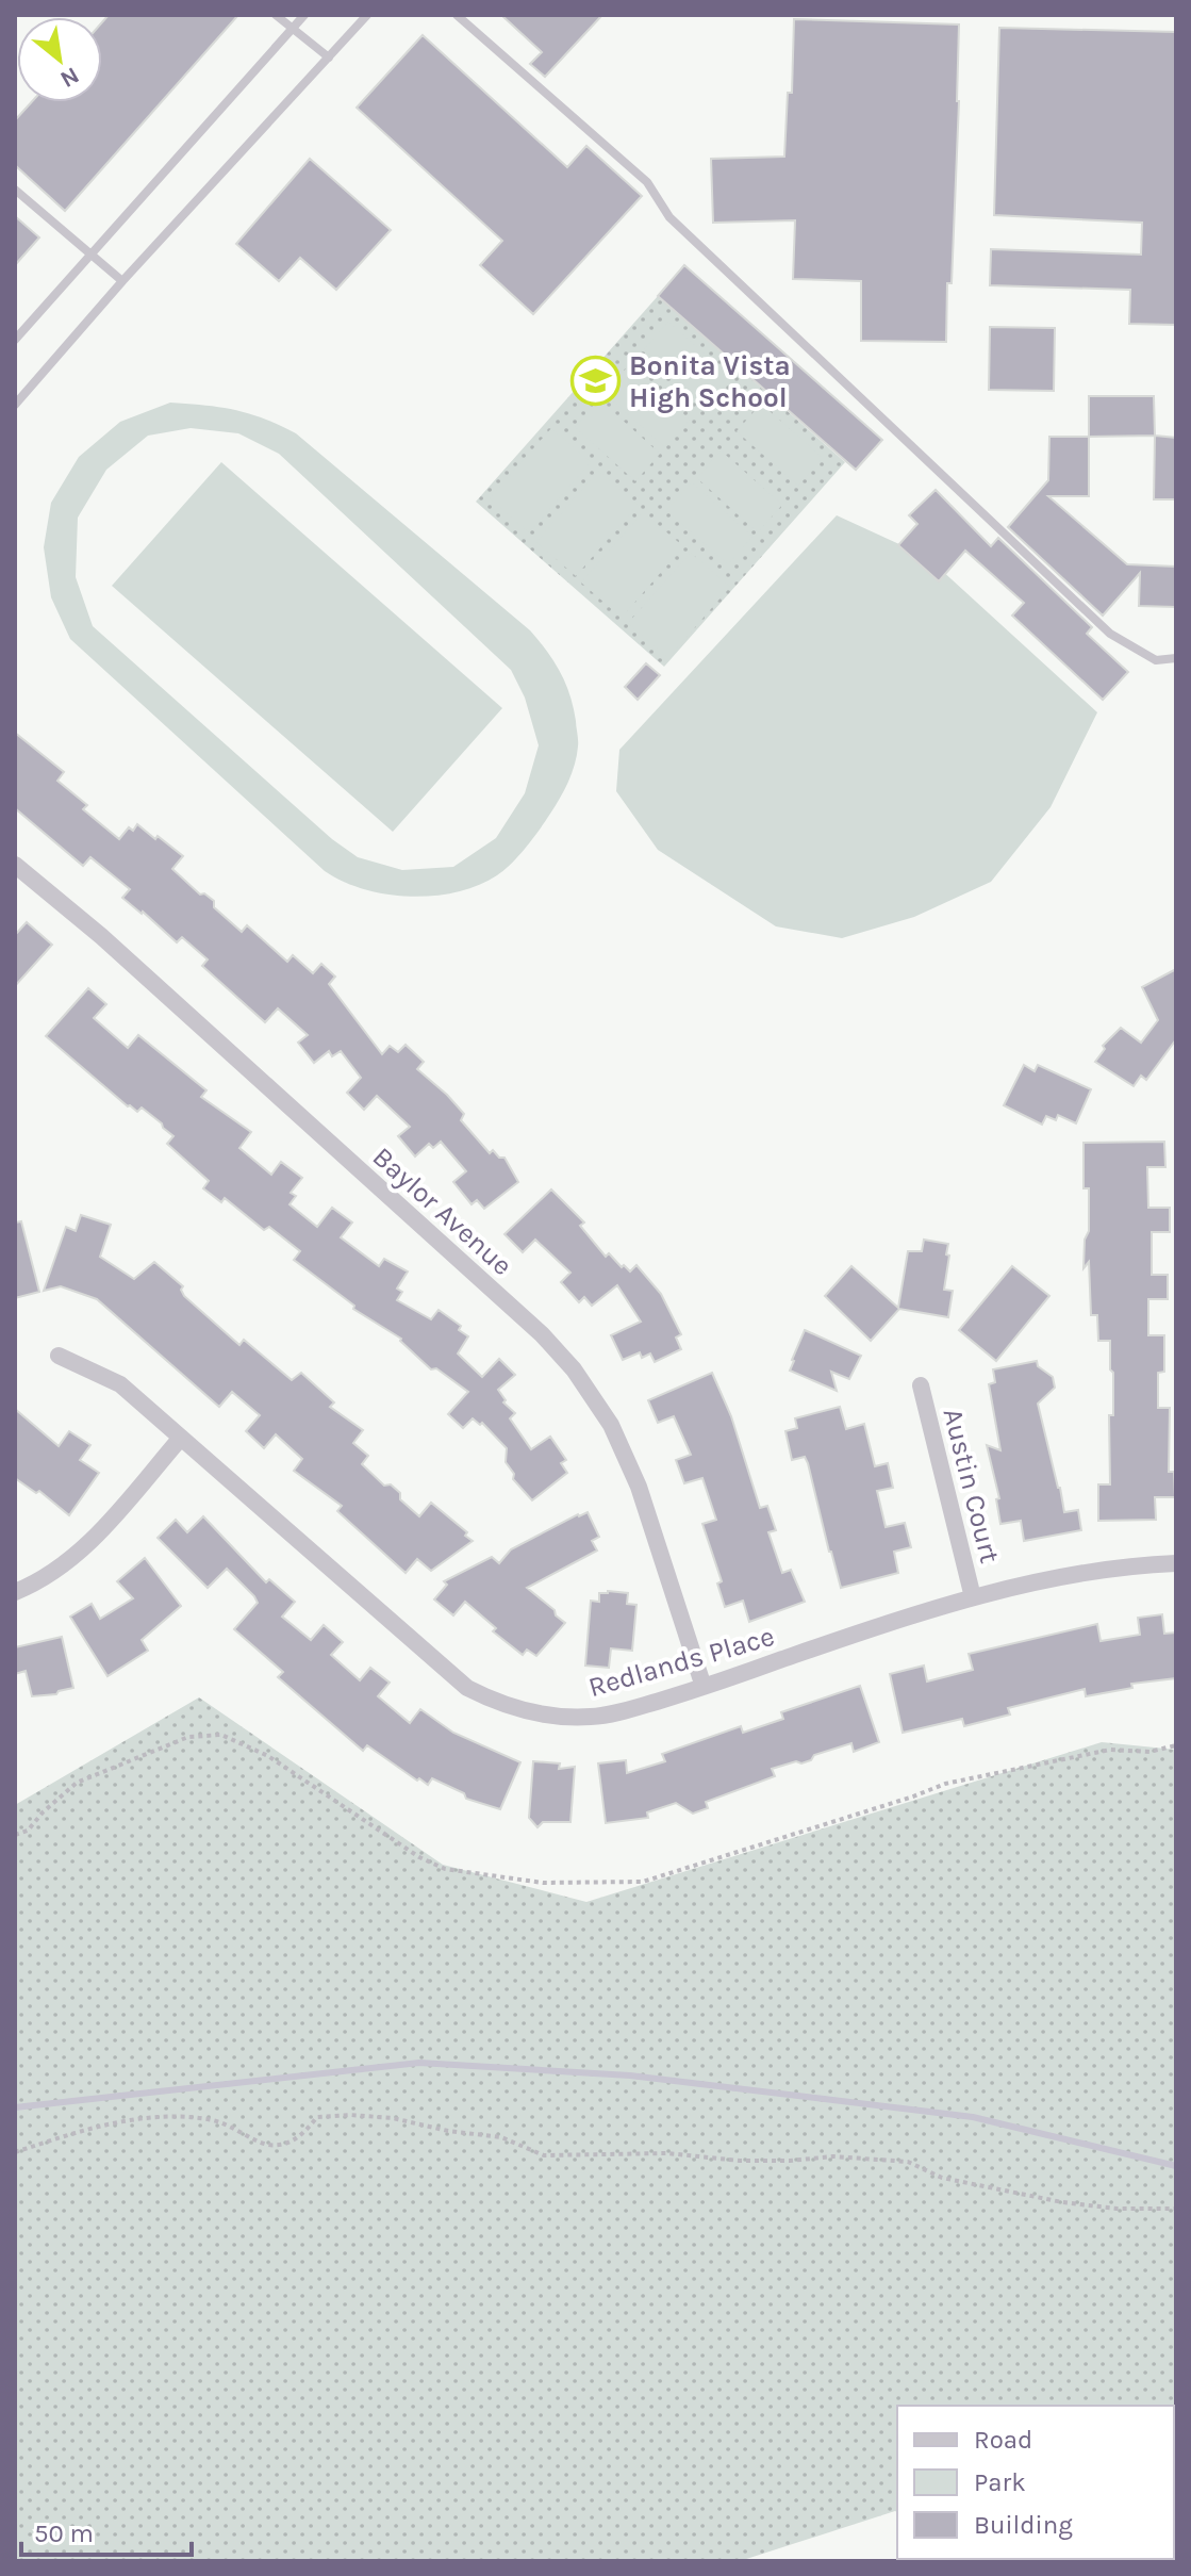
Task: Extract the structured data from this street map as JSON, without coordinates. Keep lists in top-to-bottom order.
{
  "streets": {
    "street": ["Baylor Avenue", "Austin Court", "Redlands Place"]
  },
  "crossings": [
    ["Baylor Avenue", "Redlands Place"],
    ["Austin Court", "Redlands Place"]
  ],
  "places": {
    "school or university": ["Bonita Vista High School"]
  },
  "legend": ["Road", "Park", "Building"],
  "scale_bar": "50 m",
  "north": "bottom right"
}
